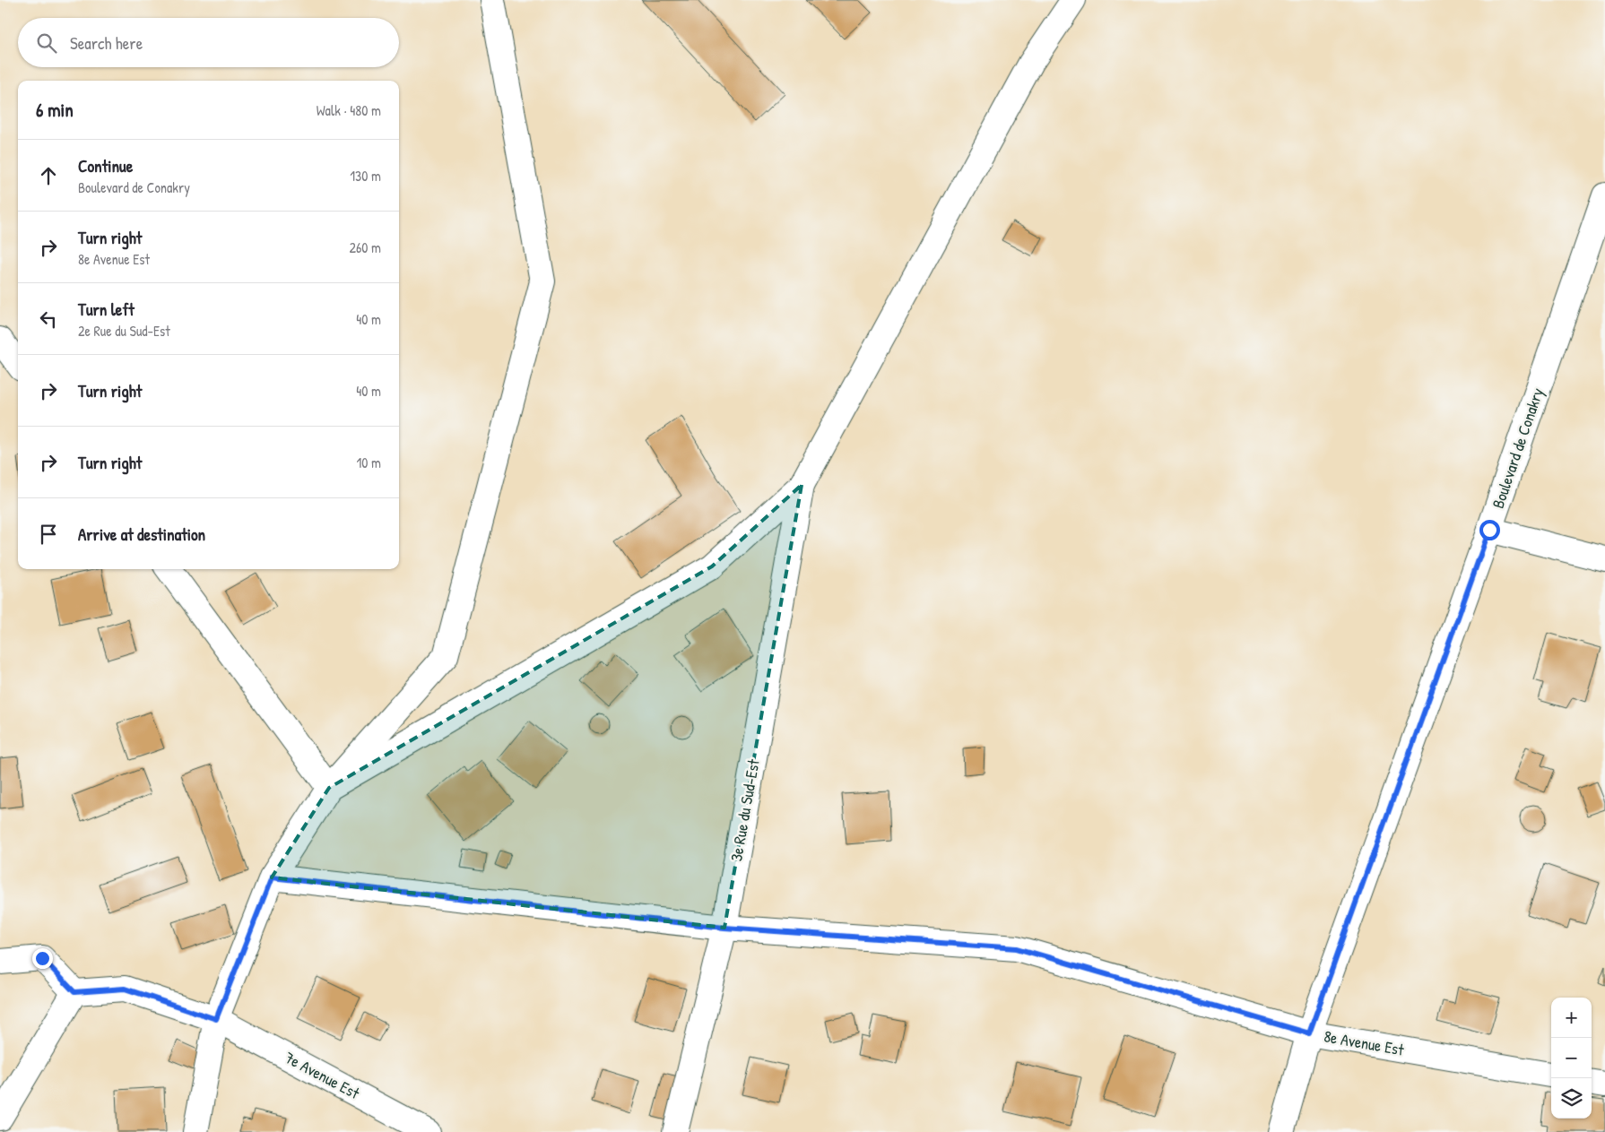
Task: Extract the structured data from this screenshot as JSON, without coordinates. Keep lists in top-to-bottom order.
{
  "streets": {
    "street": [
      "Boulevard de Conakry",
      "3e Rue du Sud-Est",
      "8e Avenue Est",
      "7e Avenue Est"
    ]
  },
  "crossings": [
    ["Boulevard de Conakry", "8e Avenue Est"],
    ["3e Rue du Sud-Est", "8e Avenue Est"]
  ],
  "page": {
    "search": "Search here",
    "heading": ["6 min", "Walk · 480 m"],
    "list": [
      ["Continue", "Boulevard de Conakry", "130 m"],
      ["Turn right", "8e Avenue Est", "260 m"],
      ["Turn left", "2e Rue du Sud-Est", "40 m"],
      ["Turn right", "40 m"],
      ["Turn right", "10 m"],
      "Arrive at destination"
    ],
    "map_buttons": ["+", "−"]
  }
}
